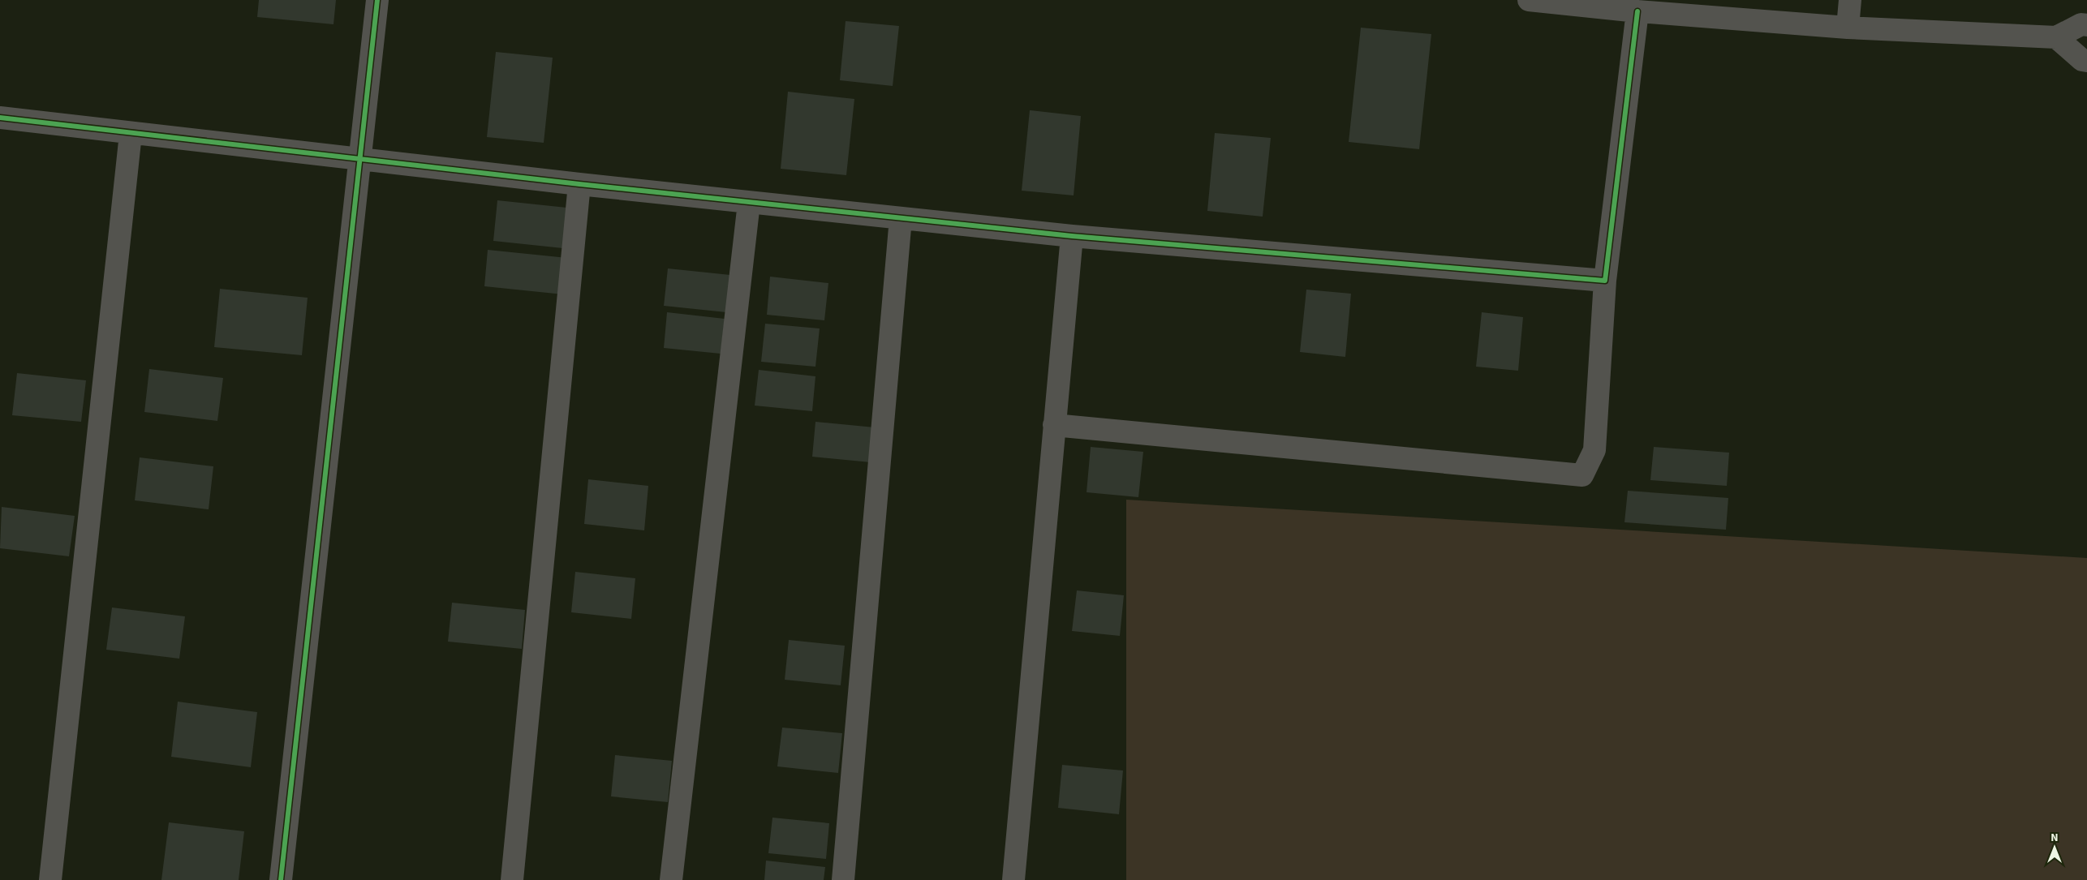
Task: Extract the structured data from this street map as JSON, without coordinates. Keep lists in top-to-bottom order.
{
  "north": "top"
}
